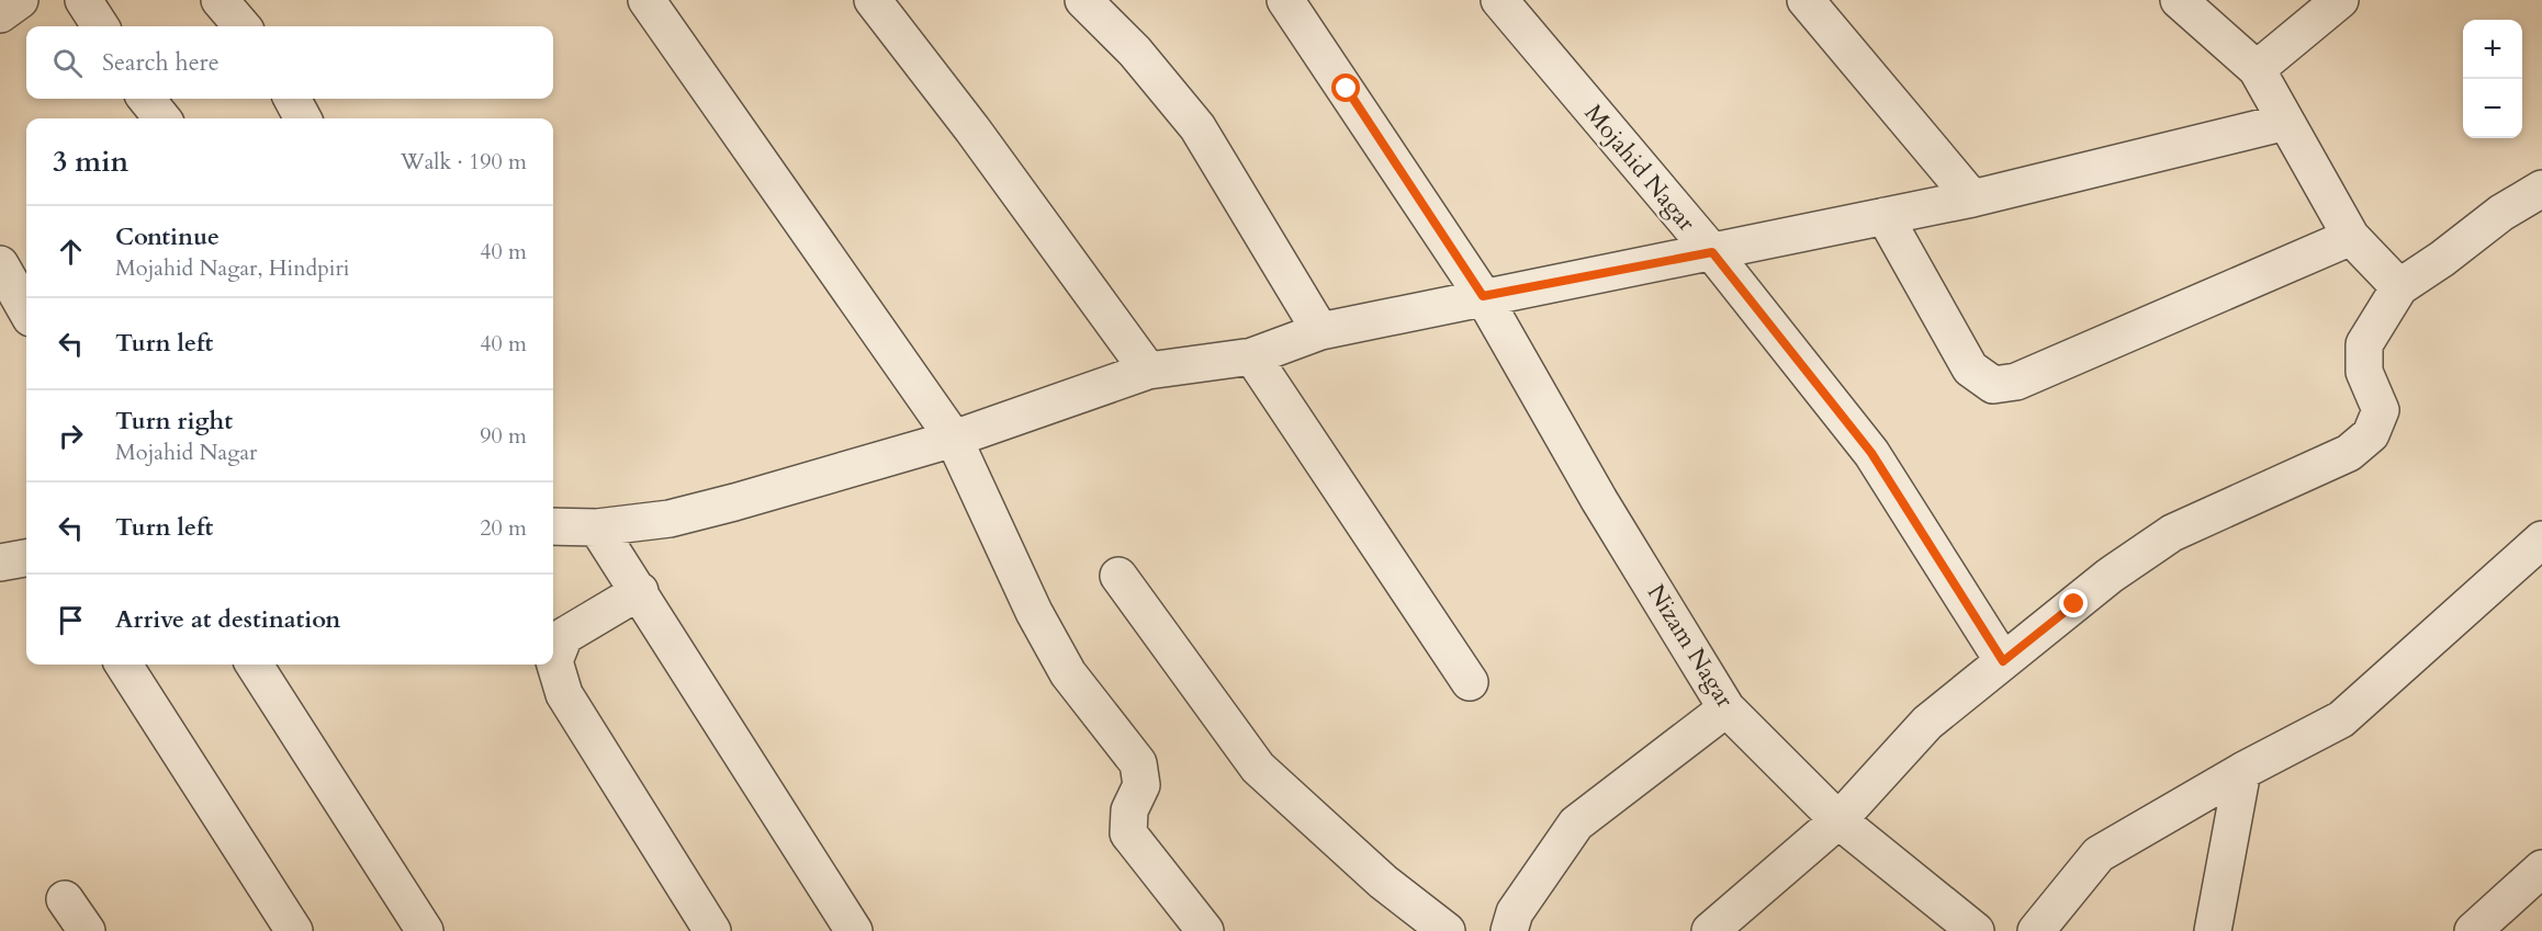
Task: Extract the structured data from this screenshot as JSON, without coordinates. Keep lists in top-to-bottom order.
{
  "streets": {
    "street": ["Mojahid Nagar", "Nizam Nagar"]
  },
  "page": {
    "map_buttons": ["+", "−"],
    "search": "Search here",
    "heading": ["3 min", "Walk · 190 m"],
    "list": [
      ["Continue", "Mojahid Nagar, Hindpiri", "40 m"],
      ["Turn left", "40 m"],
      ["Turn right", "Mojahid Nagar", "90 m"],
      ["Turn left", "20 m"],
      "Arrive at destination"
    ]
  }
}
